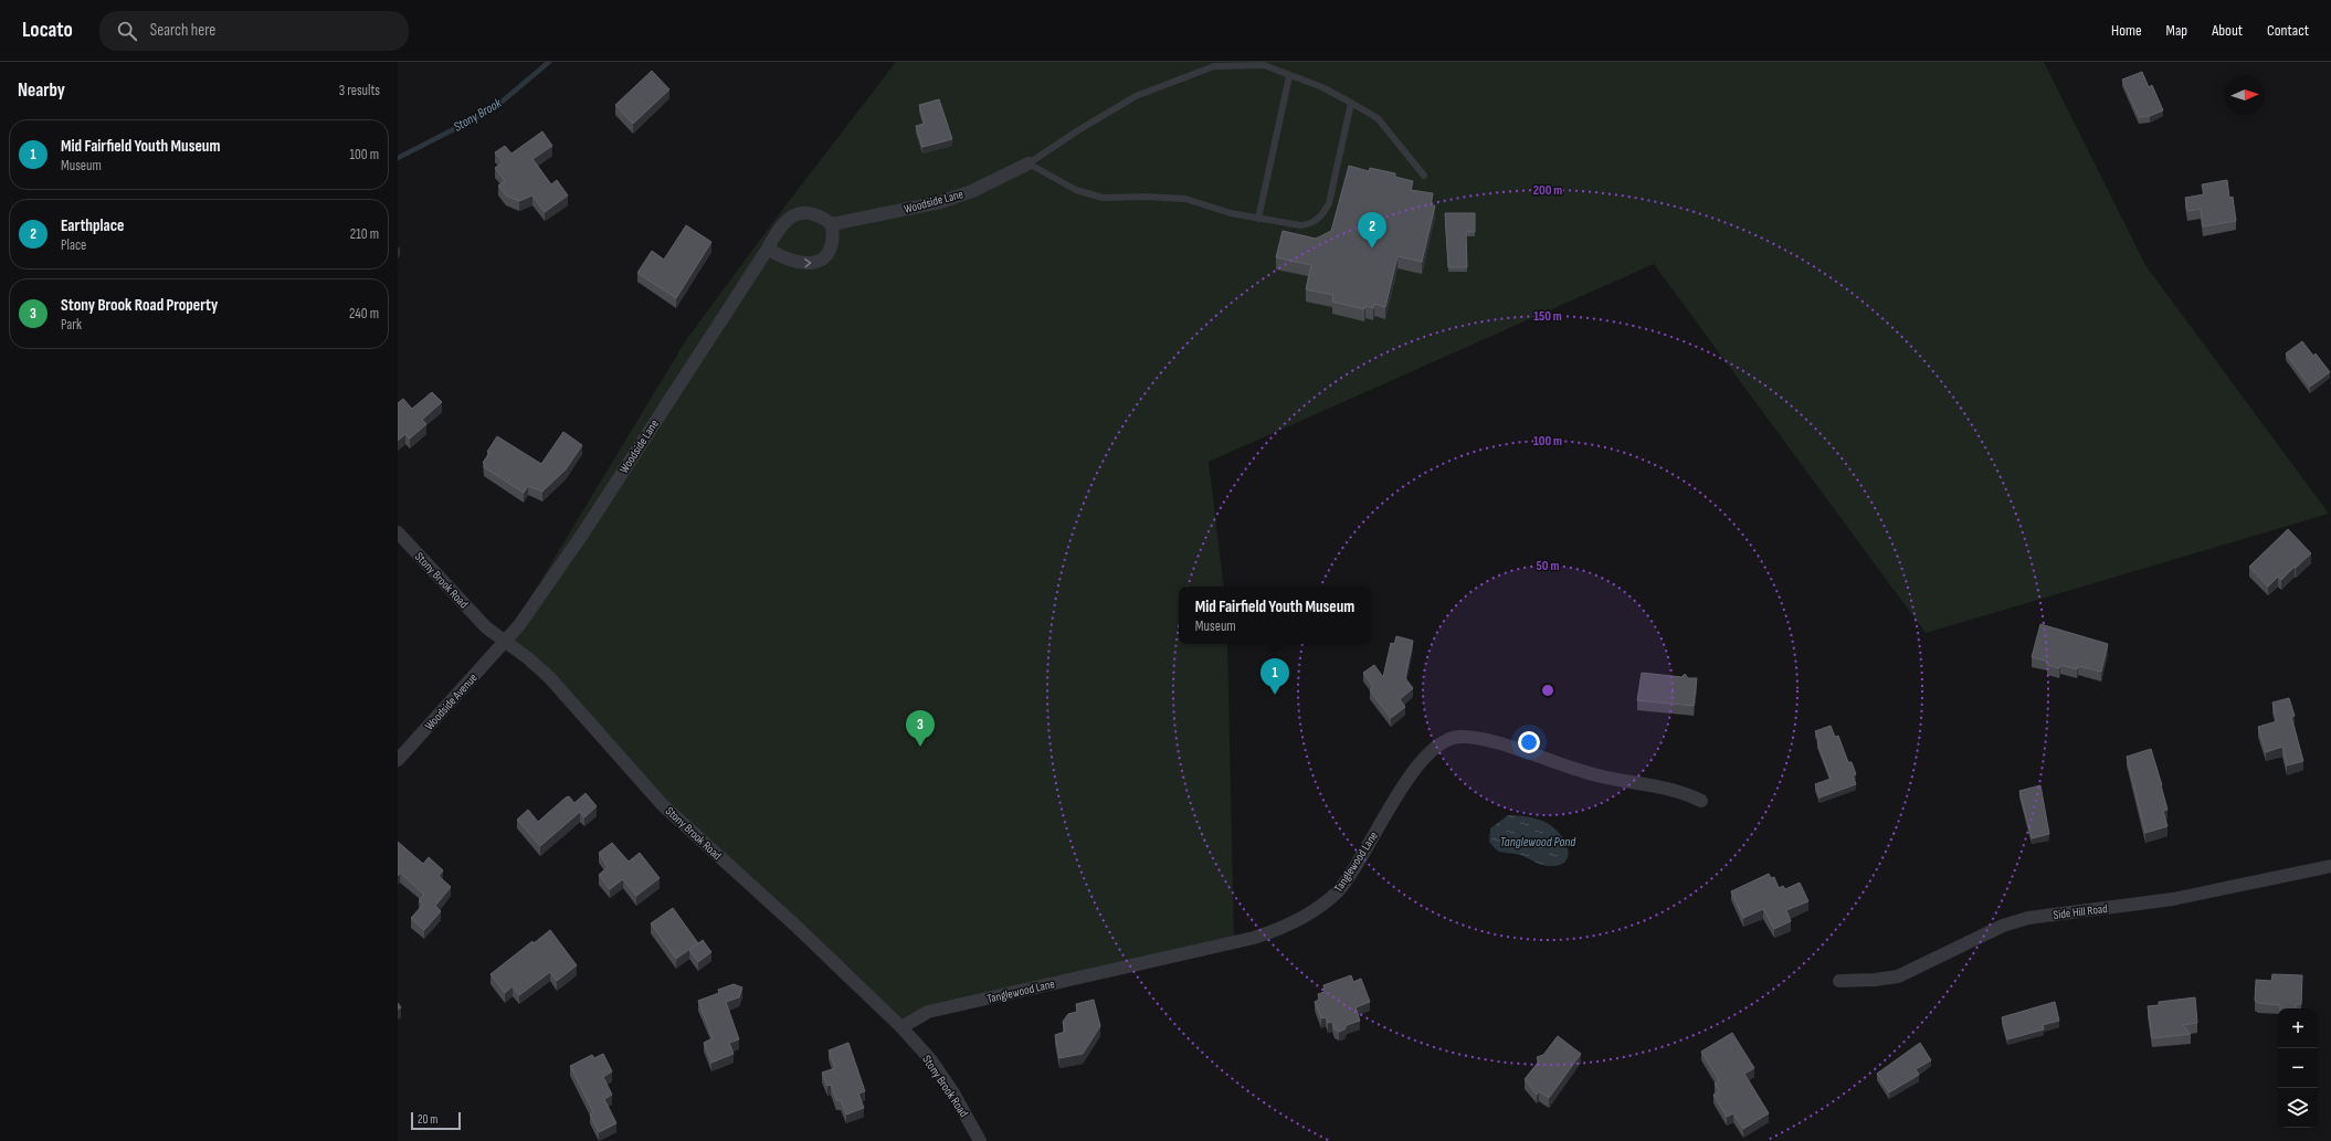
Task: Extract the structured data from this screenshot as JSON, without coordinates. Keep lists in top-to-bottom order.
{
  "streets": {
    "street": [
      "Woodside Lane",
      "Stony Brook Road",
      "Woodside Avenue",
      "Tanglewood Lane",
      "Side Hill Road"
    ]
  },
  "crossings": [
    ["Woodside Lane", "Stony Brook Road"],
    ["Woodside Lane", "Woodside Avenue"],
    ["Stony Brook Road", "Woodside Avenue"],
    ["Stony Brook Road", "Tanglewood Lane"]
  ],
  "water": ["Stony Brook", "Tanglewood Pond"],
  "scale_bar": "20 m",
  "north": "right",
  "page": {
    "header": "Locato",
    "search": "Search here",
    "nav": [
      "Home",
      "Map",
      "About",
      "Contact"
    ],
    "heading": ["Nearby", "3 results"],
    "list": [
      {
        "mark": "1",
        "name": "Mid Fairfield Youth Museum",
        "note": "Museum",
        "value": "100 m"
      },
      {
        "mark": "2",
        "name": "Earthplace",
        "note": "Place",
        "value": "210 m"
      },
      {
        "mark": "3",
        "name": "Stony Brook Road Property",
        "note": "Park",
        "value": "240 m"
      }
    ],
    "pins": ["2", "1", "3"],
    "popup": ["Mid Fairfield Youth Museum", "Museum"],
    "map_buttons": ["+", "−"],
    "scale": "20 m"
  },
  "rings": [
    "200 m",
    "150 m",
    "100 m",
    "50 m"
  ]
}
